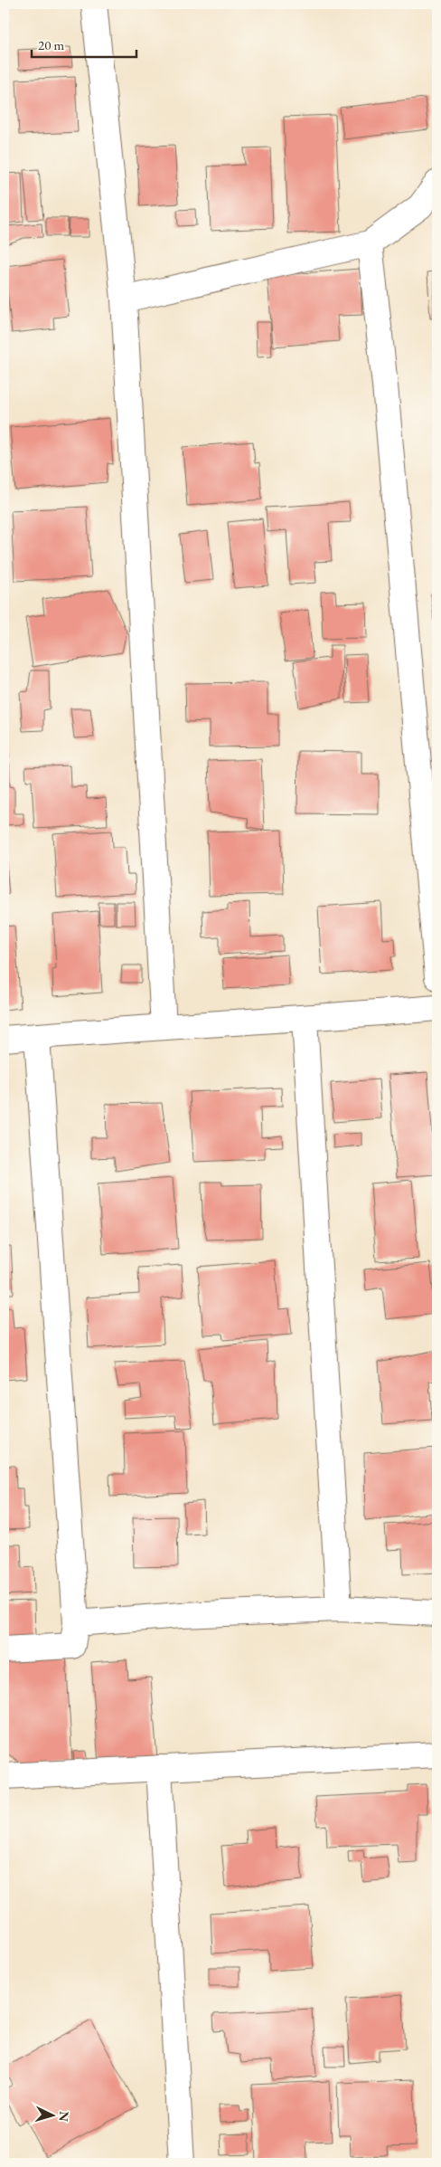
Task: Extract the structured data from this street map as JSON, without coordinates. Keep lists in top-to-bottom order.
{
  "scale_bar": "20 m",
  "north": "right"
}
